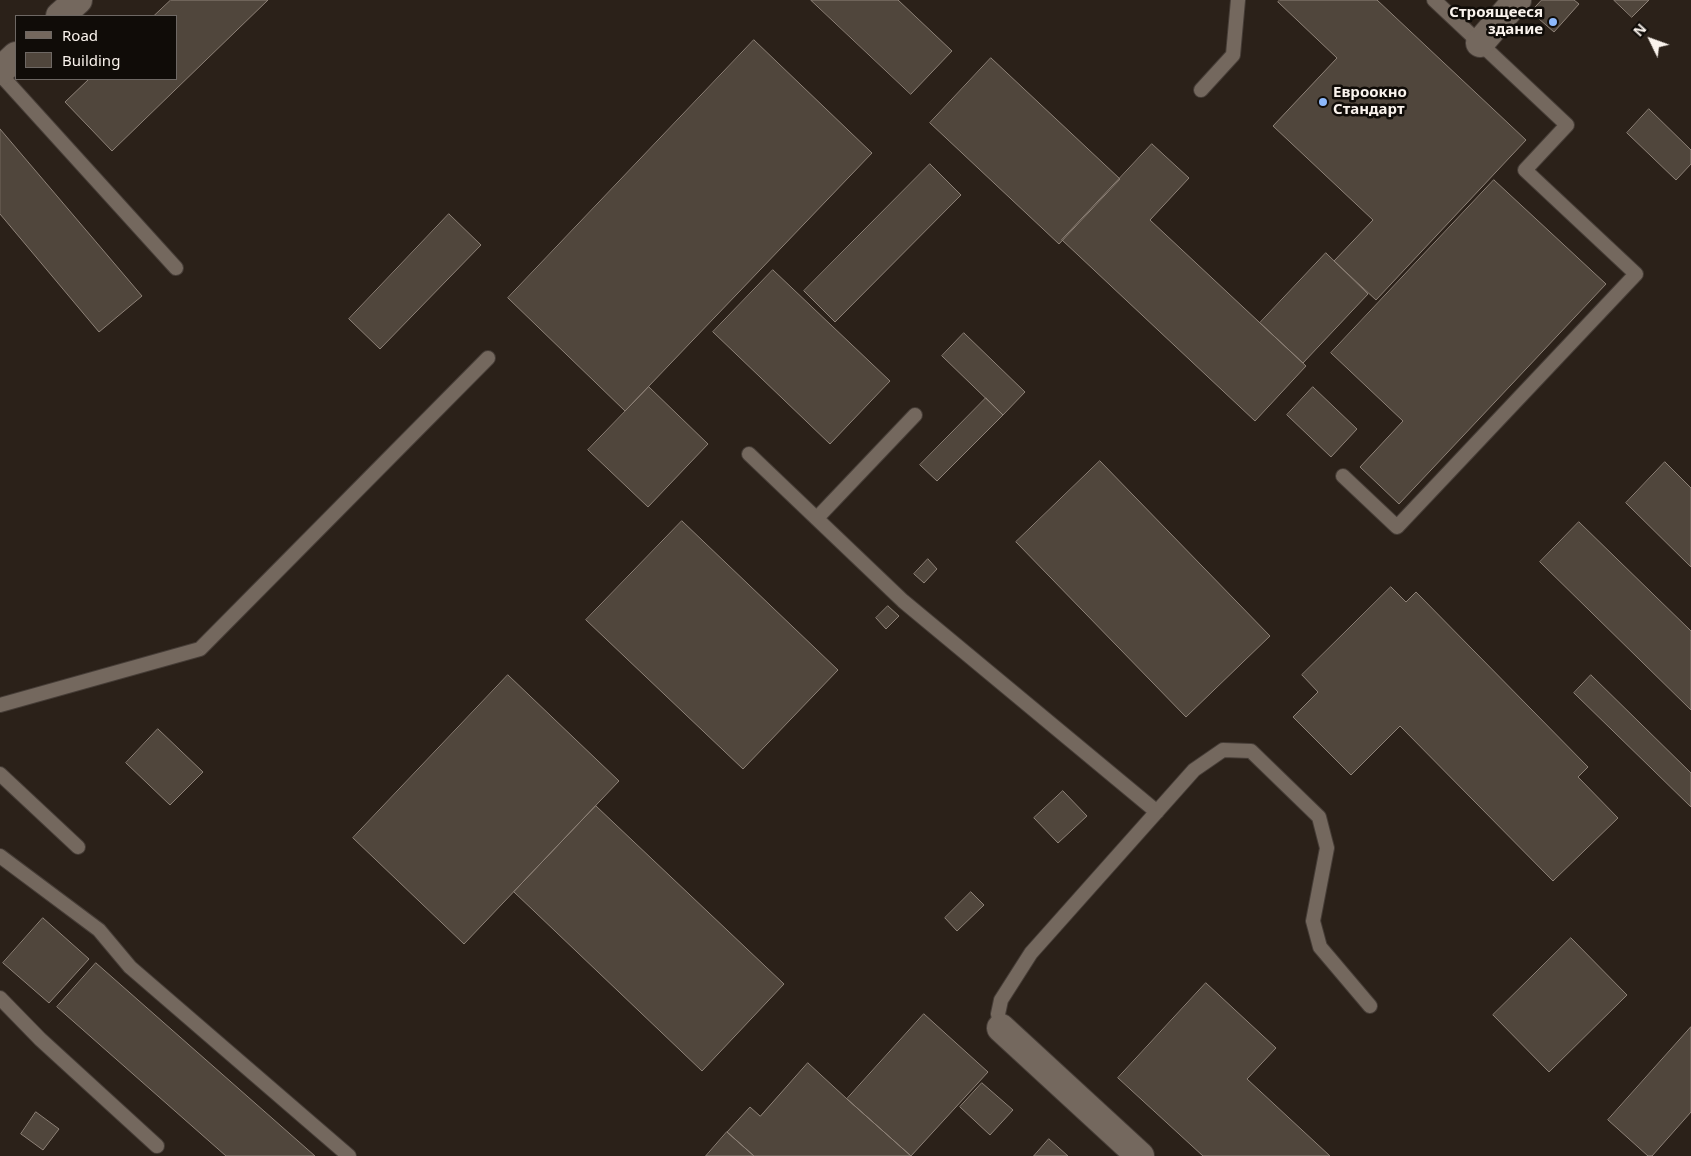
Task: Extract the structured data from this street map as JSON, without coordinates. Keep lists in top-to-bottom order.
{
  "places": ["Строящееся здание", "Евроокно Стандарт"],
  "legend": ["Road", "Building"],
  "north": "top left"
}
